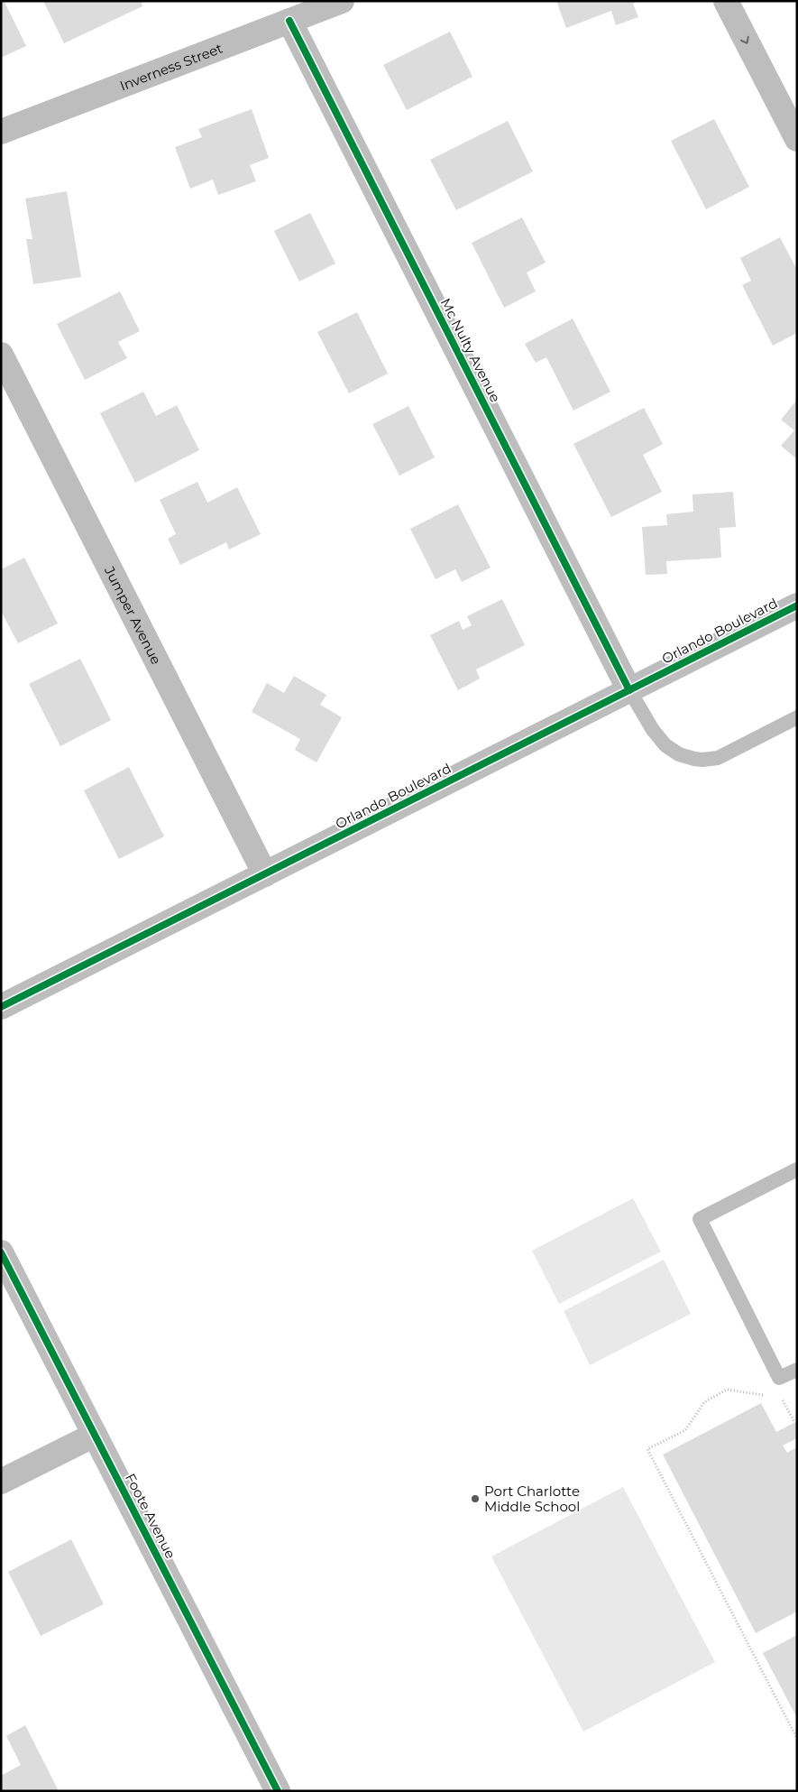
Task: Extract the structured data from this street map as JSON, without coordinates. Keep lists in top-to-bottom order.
{
  "streets": {
    "street": [
      "Inverness Street",
      "Mc Nulty Avenue",
      "Jumper Avenue",
      "Orlando Boulevard",
      "Foote Avenue"
    ]
  },
  "crossings": [
    ["Inverness Street", "Mc Nulty Avenue"],
    ["Mc Nulty Avenue", "Orlando Boulevard"],
    ["Jumper Avenue", "Orlando Boulevard"]
  ],
  "places": ["Port Charlotte Middle School"]
}
